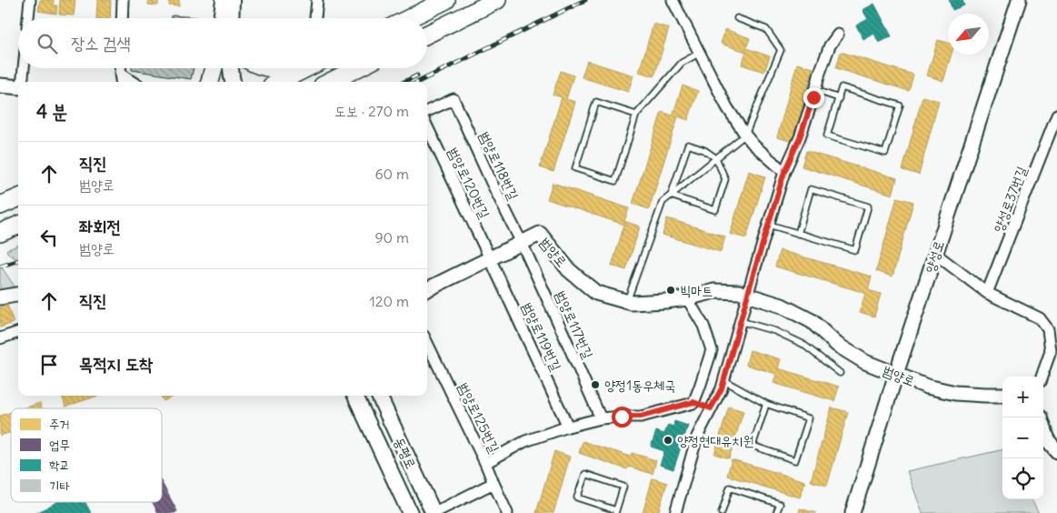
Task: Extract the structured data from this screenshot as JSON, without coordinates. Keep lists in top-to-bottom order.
{
  "streets": {
    "main road": ["동평로"],
    "street": [
      "범양로118번길",
      "범양로120번길",
      "양성로37번길",
      "범양로",
      "양성로",
      "범양로117번길",
      "범양로119번길",
      "범양로125번길"
    ]
  },
  "crossings": [
    ["범양로118번길", "범양로"],
    ["범양로118번길", "범양로117번길"],
    ["범양로120번길", "범양로"],
    ["범양로120번길", "범양로119번길"],
    ["범양로", "양성로"],
    ["범양로", "범양로117번길"],
    ["범양로", "범양로119번길"]
  ],
  "places": ["빅마트", "양정1동우체국", "양정현대유치원"],
  "legend": [
    "주거",
    "업무",
    "학교",
    "기타"
  ],
  "north": "bottom left",
  "page": {
    "search": "장소 검색",
    "heading": ["4 분", "도보 · 270 m"],
    "list": [
      ["직진", "범양로", "60 m"],
      ["좌회전", "범양로", "90 m"],
      ["직진", "120 m"],
      "목적지 도착"
    ],
    "map_buttons": ["+", "−"]
  }
}
